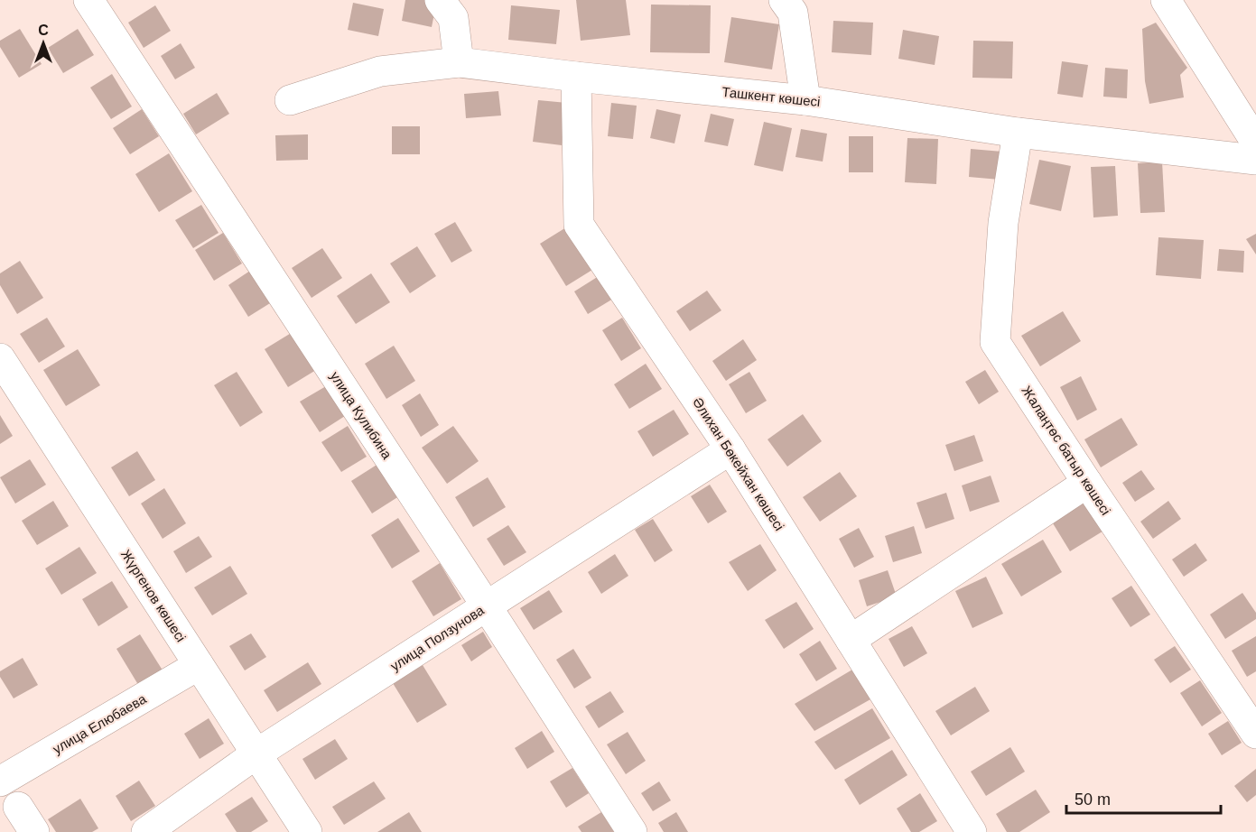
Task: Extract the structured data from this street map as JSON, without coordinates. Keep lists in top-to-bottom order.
{
  "streets": {
    "street": [
      "Ташкент көшесі",
      "улица Кулибина",
      "Жалаңтөс батыр көшесі",
      "Әлихан Бөкейхан көшесі",
      "Жүргенов көшесі",
      "улица Ползунова",
      "улица Елюбаева"
    ]
  },
  "crossings": [
    ["Ташкент көшесі", "Жалаңтөс батыр көшесі"],
    ["Ташкент көшесі", "Әлихан Бөкейхан көшесі"],
    ["улица Кулибина", "улица Ползунова"],
    ["Әлихан Бөкейхан көшесі", "улица Ползунова"],
    ["Жүргенов көшесі", "улица Ползунова"],
    ["Жүргенов көшесі", "улица Елюбаева"]
  ],
  "scale_bar": "50 m",
  "north": "top"
}
